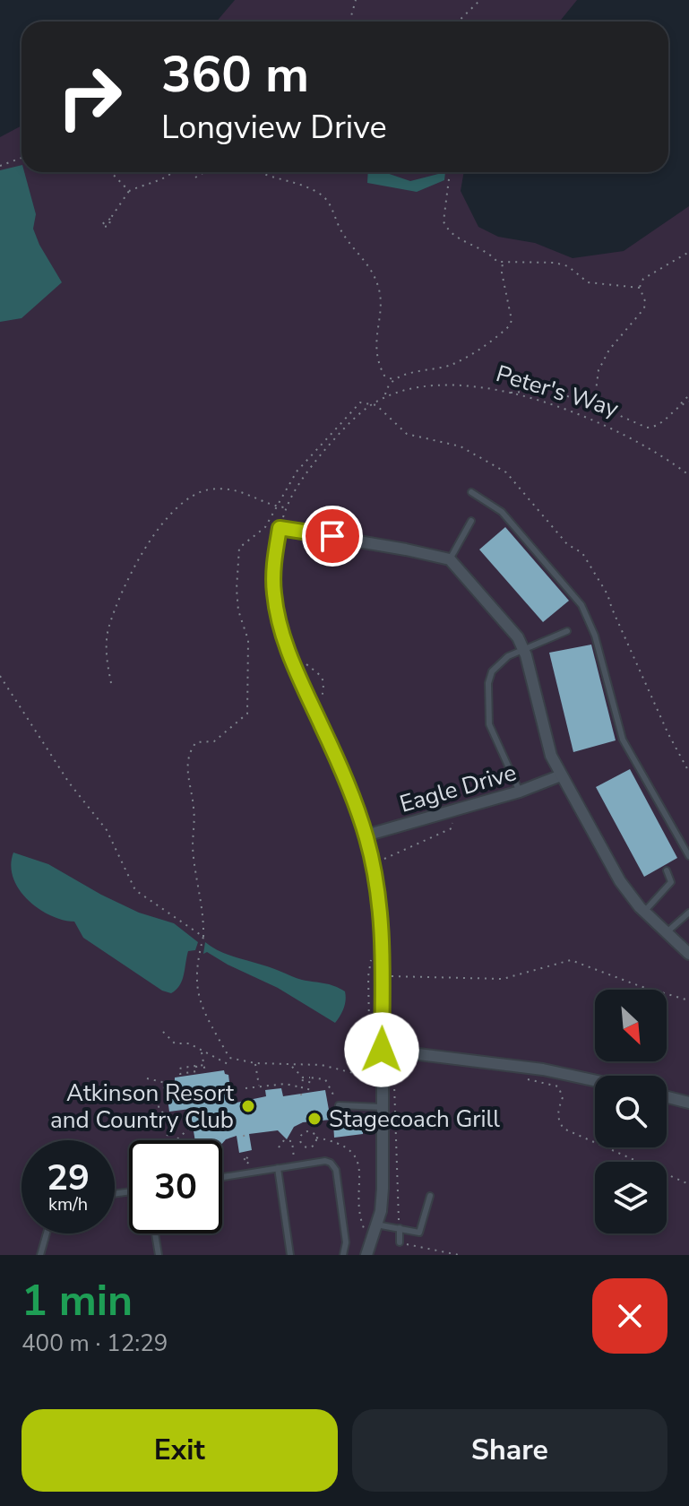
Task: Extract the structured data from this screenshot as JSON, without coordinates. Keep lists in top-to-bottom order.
{
  "streets": {
    "street": ["Eagle Drive"],
    "path": ["Peter's Way"]
  },
  "places": ["Atkinson Resort and Country Club", "Stagecoach Grill"],
  "north": "bottom right",
  "page": {
    "turn": ["360 m", "Longview Drive"],
    "speed": "29 km/h",
    "limit": "30",
    "heading": ["1 min", "400 m · 12:29"],
    "buttons": ["Exit", "Share"]
  }
}
